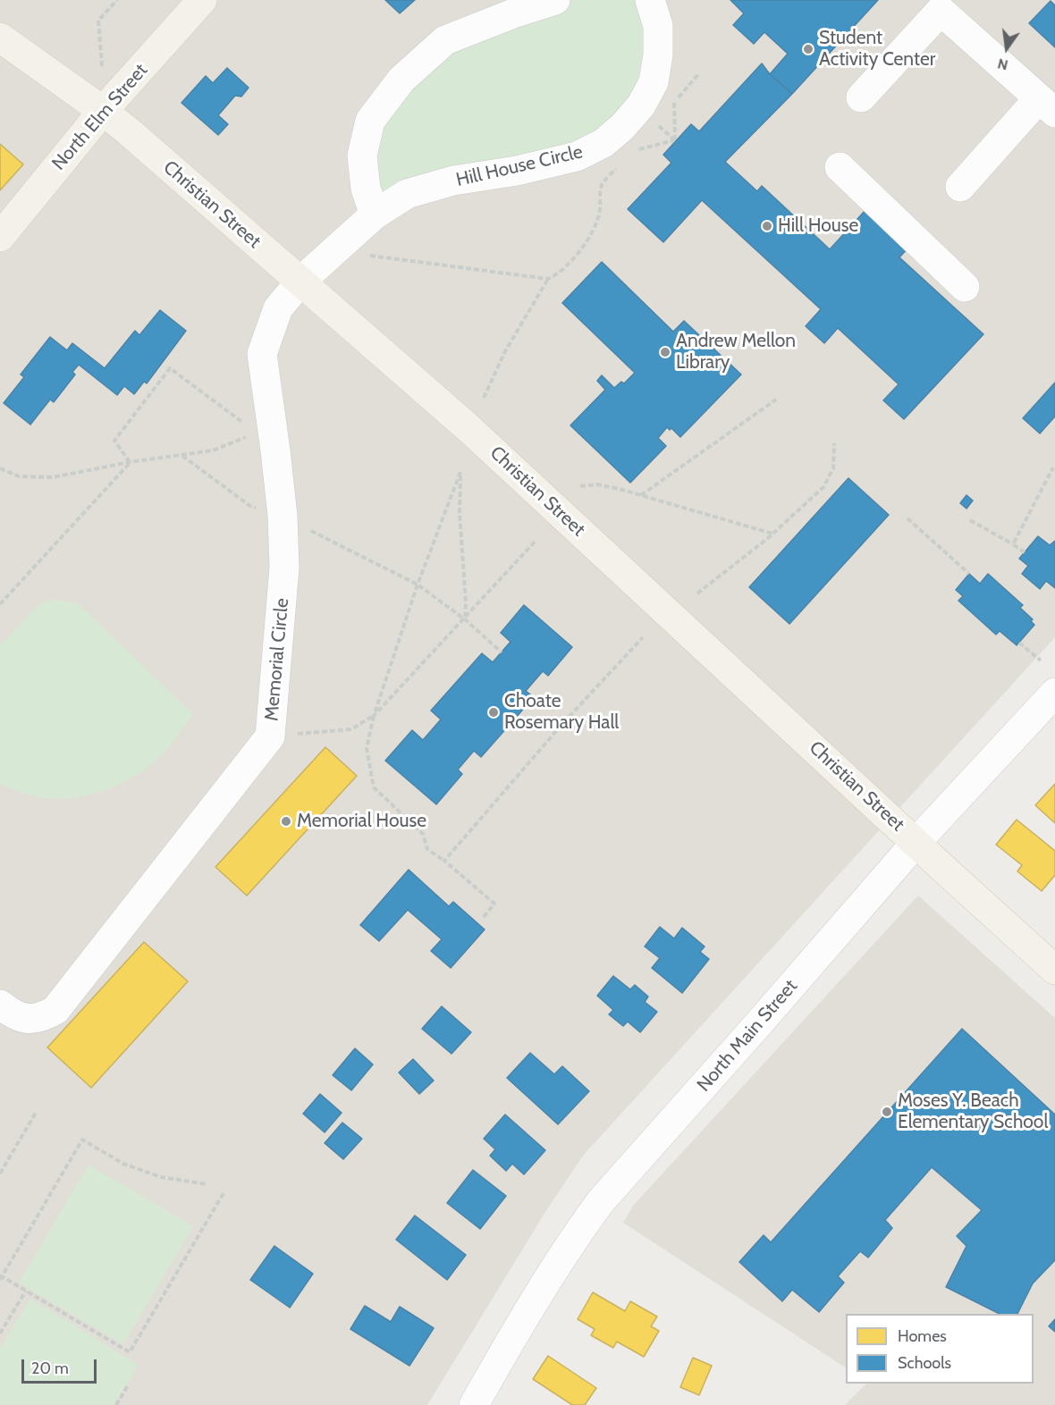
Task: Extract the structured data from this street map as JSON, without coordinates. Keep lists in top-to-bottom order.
{
  "streets": {
    "main road": ["North Elm Street", "Christian Street"],
    "street": ["Hill House Circle", "Memorial Circle", "North Main Street"]
  },
  "crossings": [
    ["North Elm Street", "Christian Street"],
    ["Hill House Circle", "Christian Street"],
    ["Hill House Circle", "Memorial Circle"],
    ["Christian Street", "Memorial Circle"],
    ["Christian Street", "North Main Street"]
  ],
  "places": [
    "Student Activity Center",
    "Hill House",
    "Andrew Mellon Library",
    "Choate Rosemary Hall",
    "Memorial House",
    "Moses Y. Beach Elementary School"
  ],
  "legend": ["Homes", "Schools"],
  "scale_bar": "20 m",
  "north": "bottom"
}
